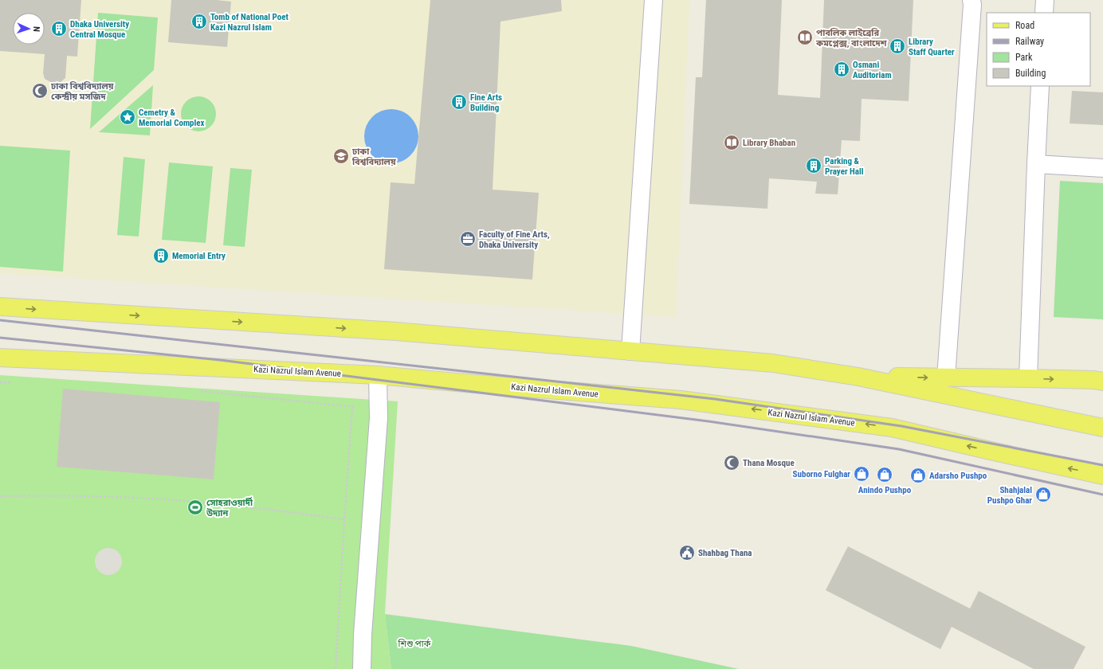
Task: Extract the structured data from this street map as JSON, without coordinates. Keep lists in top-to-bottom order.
{
  "streets": {
    "main road": ["Kazi Nazrul Islam Avenue"]
  },
  "parks": ["শিশু পার্ক"],
  "places": {
    "building": [
      "Tomb of National Poet Kazi Nazrul Islam",
      "Dhaka University Central Mosque",
      "Library Staff Quarter",
      "Osmani Auditoriam",
      "Fine Arts Building",
      "Parking & Prayer Hall",
      "Memorial Entry"
    ],
    "library": ["পাবলিক লাইব্রেরি কমপ্লেক্স, বাংলাদেশ", "Library Bhaban"],
    "mosque": ["ঢাকা বিশ্ববিদ্যালয় কেন্দ্রীয় মসজিদ", "Thana Mosque"],
    "place": ["Cemetry & Memorial Complex"],
    "school or university": ["ঢাকা বিশ্ববিদ্যালয়"],
    "office": ["Faculty of Fine Arts, Dhaka University"],
    "shop": [
      "Suborno Fulghar",
      "Anindo Pushpo",
      "Adarsho Pushpo",
      "Shahjalal Pushpo Ghar"
    ],
    "sports": ["সোহরাওয়ার্দী উদ্যান"],
    "public building": ["Shahbag Thana"]
  },
  "legend": [
    "Road",
    "Railway",
    "Park",
    "Building"
  ],
  "north": "right"
}
